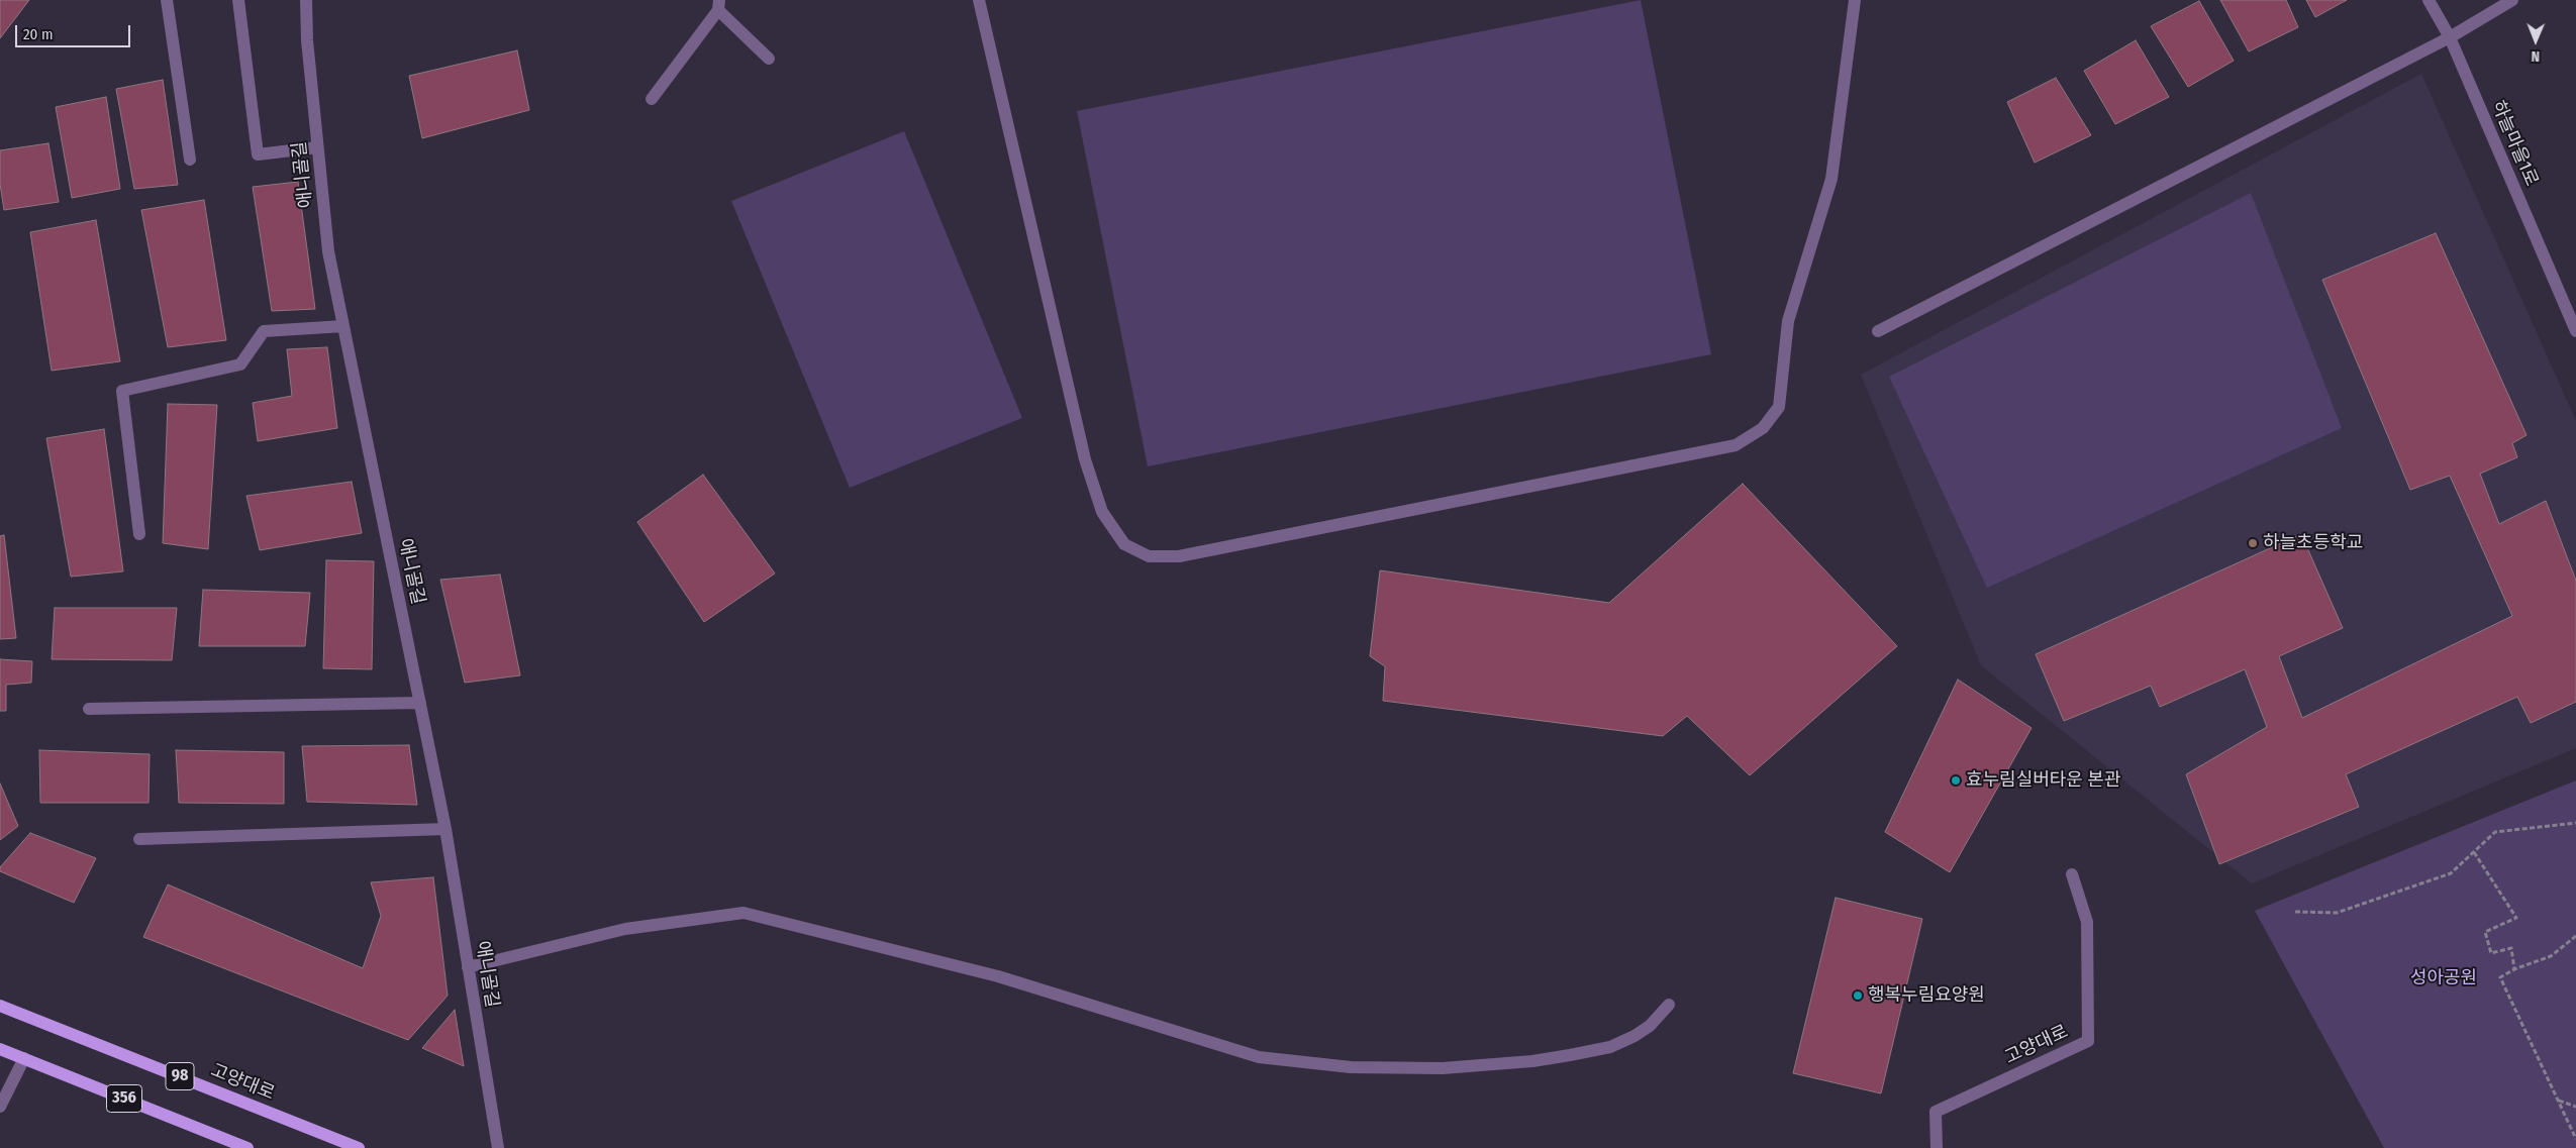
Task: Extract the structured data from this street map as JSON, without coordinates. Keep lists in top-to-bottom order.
{
  "streets": {
    "main road": ["고양대로", "98", "356"],
    "street": ["하늘마을1로", "애니골길"]
  },
  "parks": ["성아공원"],
  "places": ["하늘초등학교", "효누림실버타운 본관", "행복누림요양원"],
  "scale_bar": "20 m",
  "north": "bottom"
}
